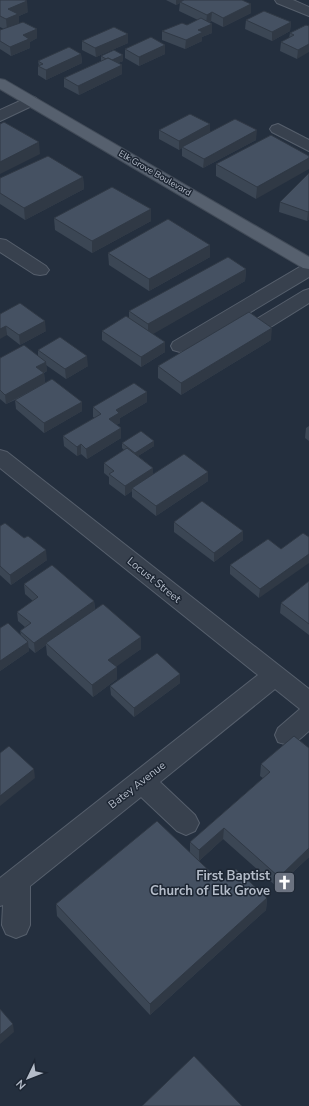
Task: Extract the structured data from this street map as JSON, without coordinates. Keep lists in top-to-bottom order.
{
  "streets": {
    "main road": ["Elk Grove Boulevard"],
    "street": ["Locust Street", "Batey Avenue"]
  },
  "crossings": [
    ["Locust Street", "Batey Avenue"]
  ],
  "places": {
    "church": ["First Baptist Church of Elk Grove"]
  },
  "north": "bottom left"
}
